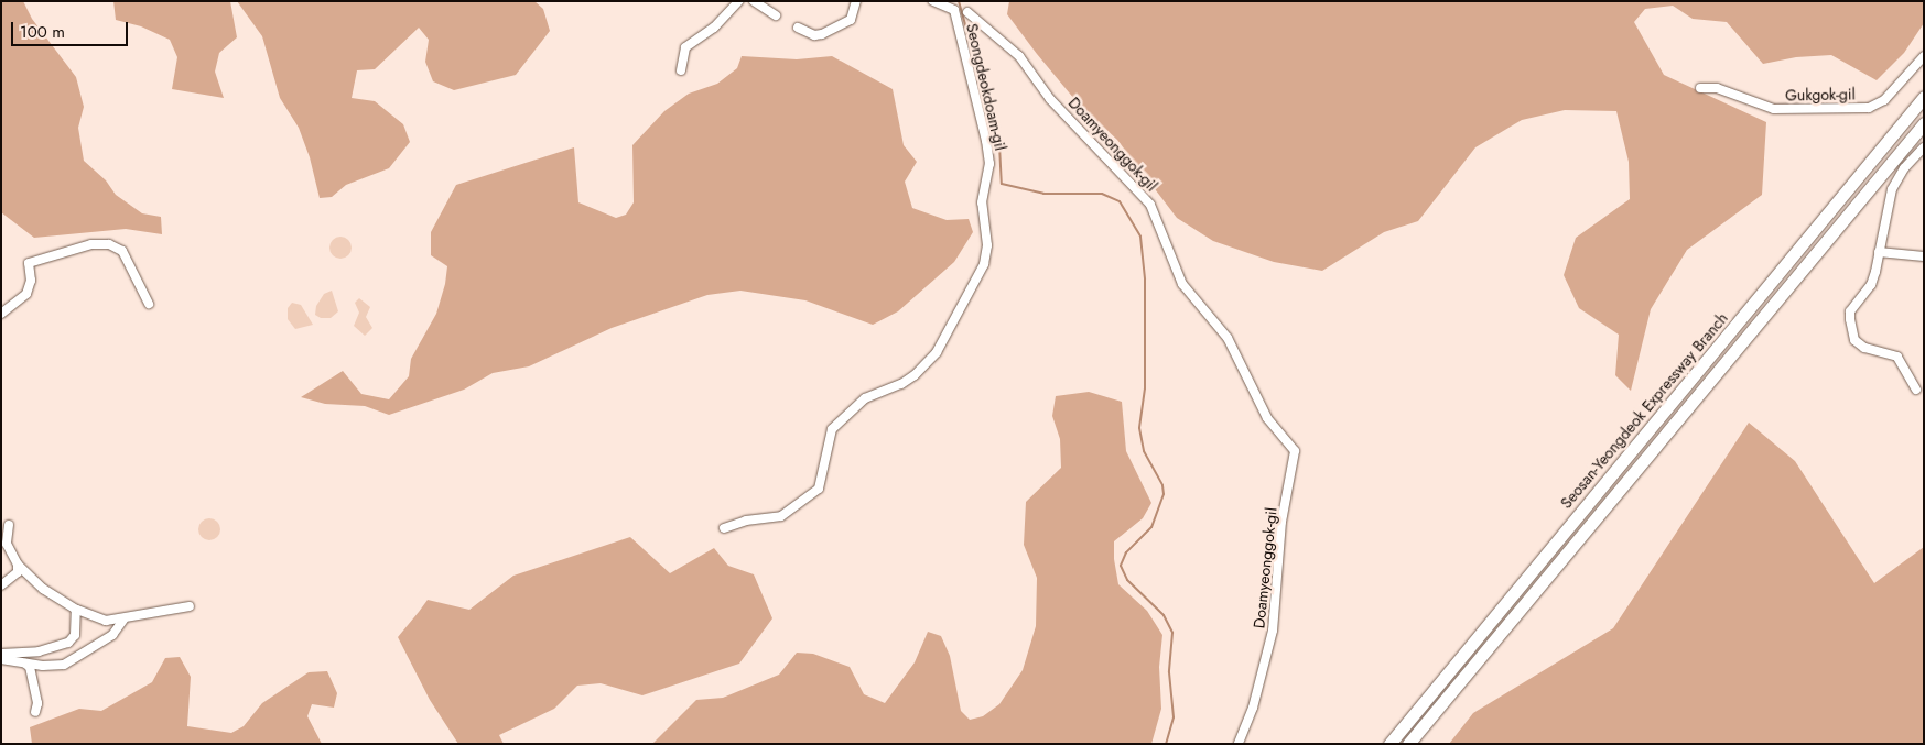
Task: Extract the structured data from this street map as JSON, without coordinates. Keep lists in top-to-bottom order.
{
  "streets": {
    "highway": ["Seosan-Yeongdeok Expressway Branch"],
    "street": ["Seongdeokdoam-gil", "Gukgok-gil", "Doamyeonggok-gil"]
  },
  "scale_bar": "100 m"
}
